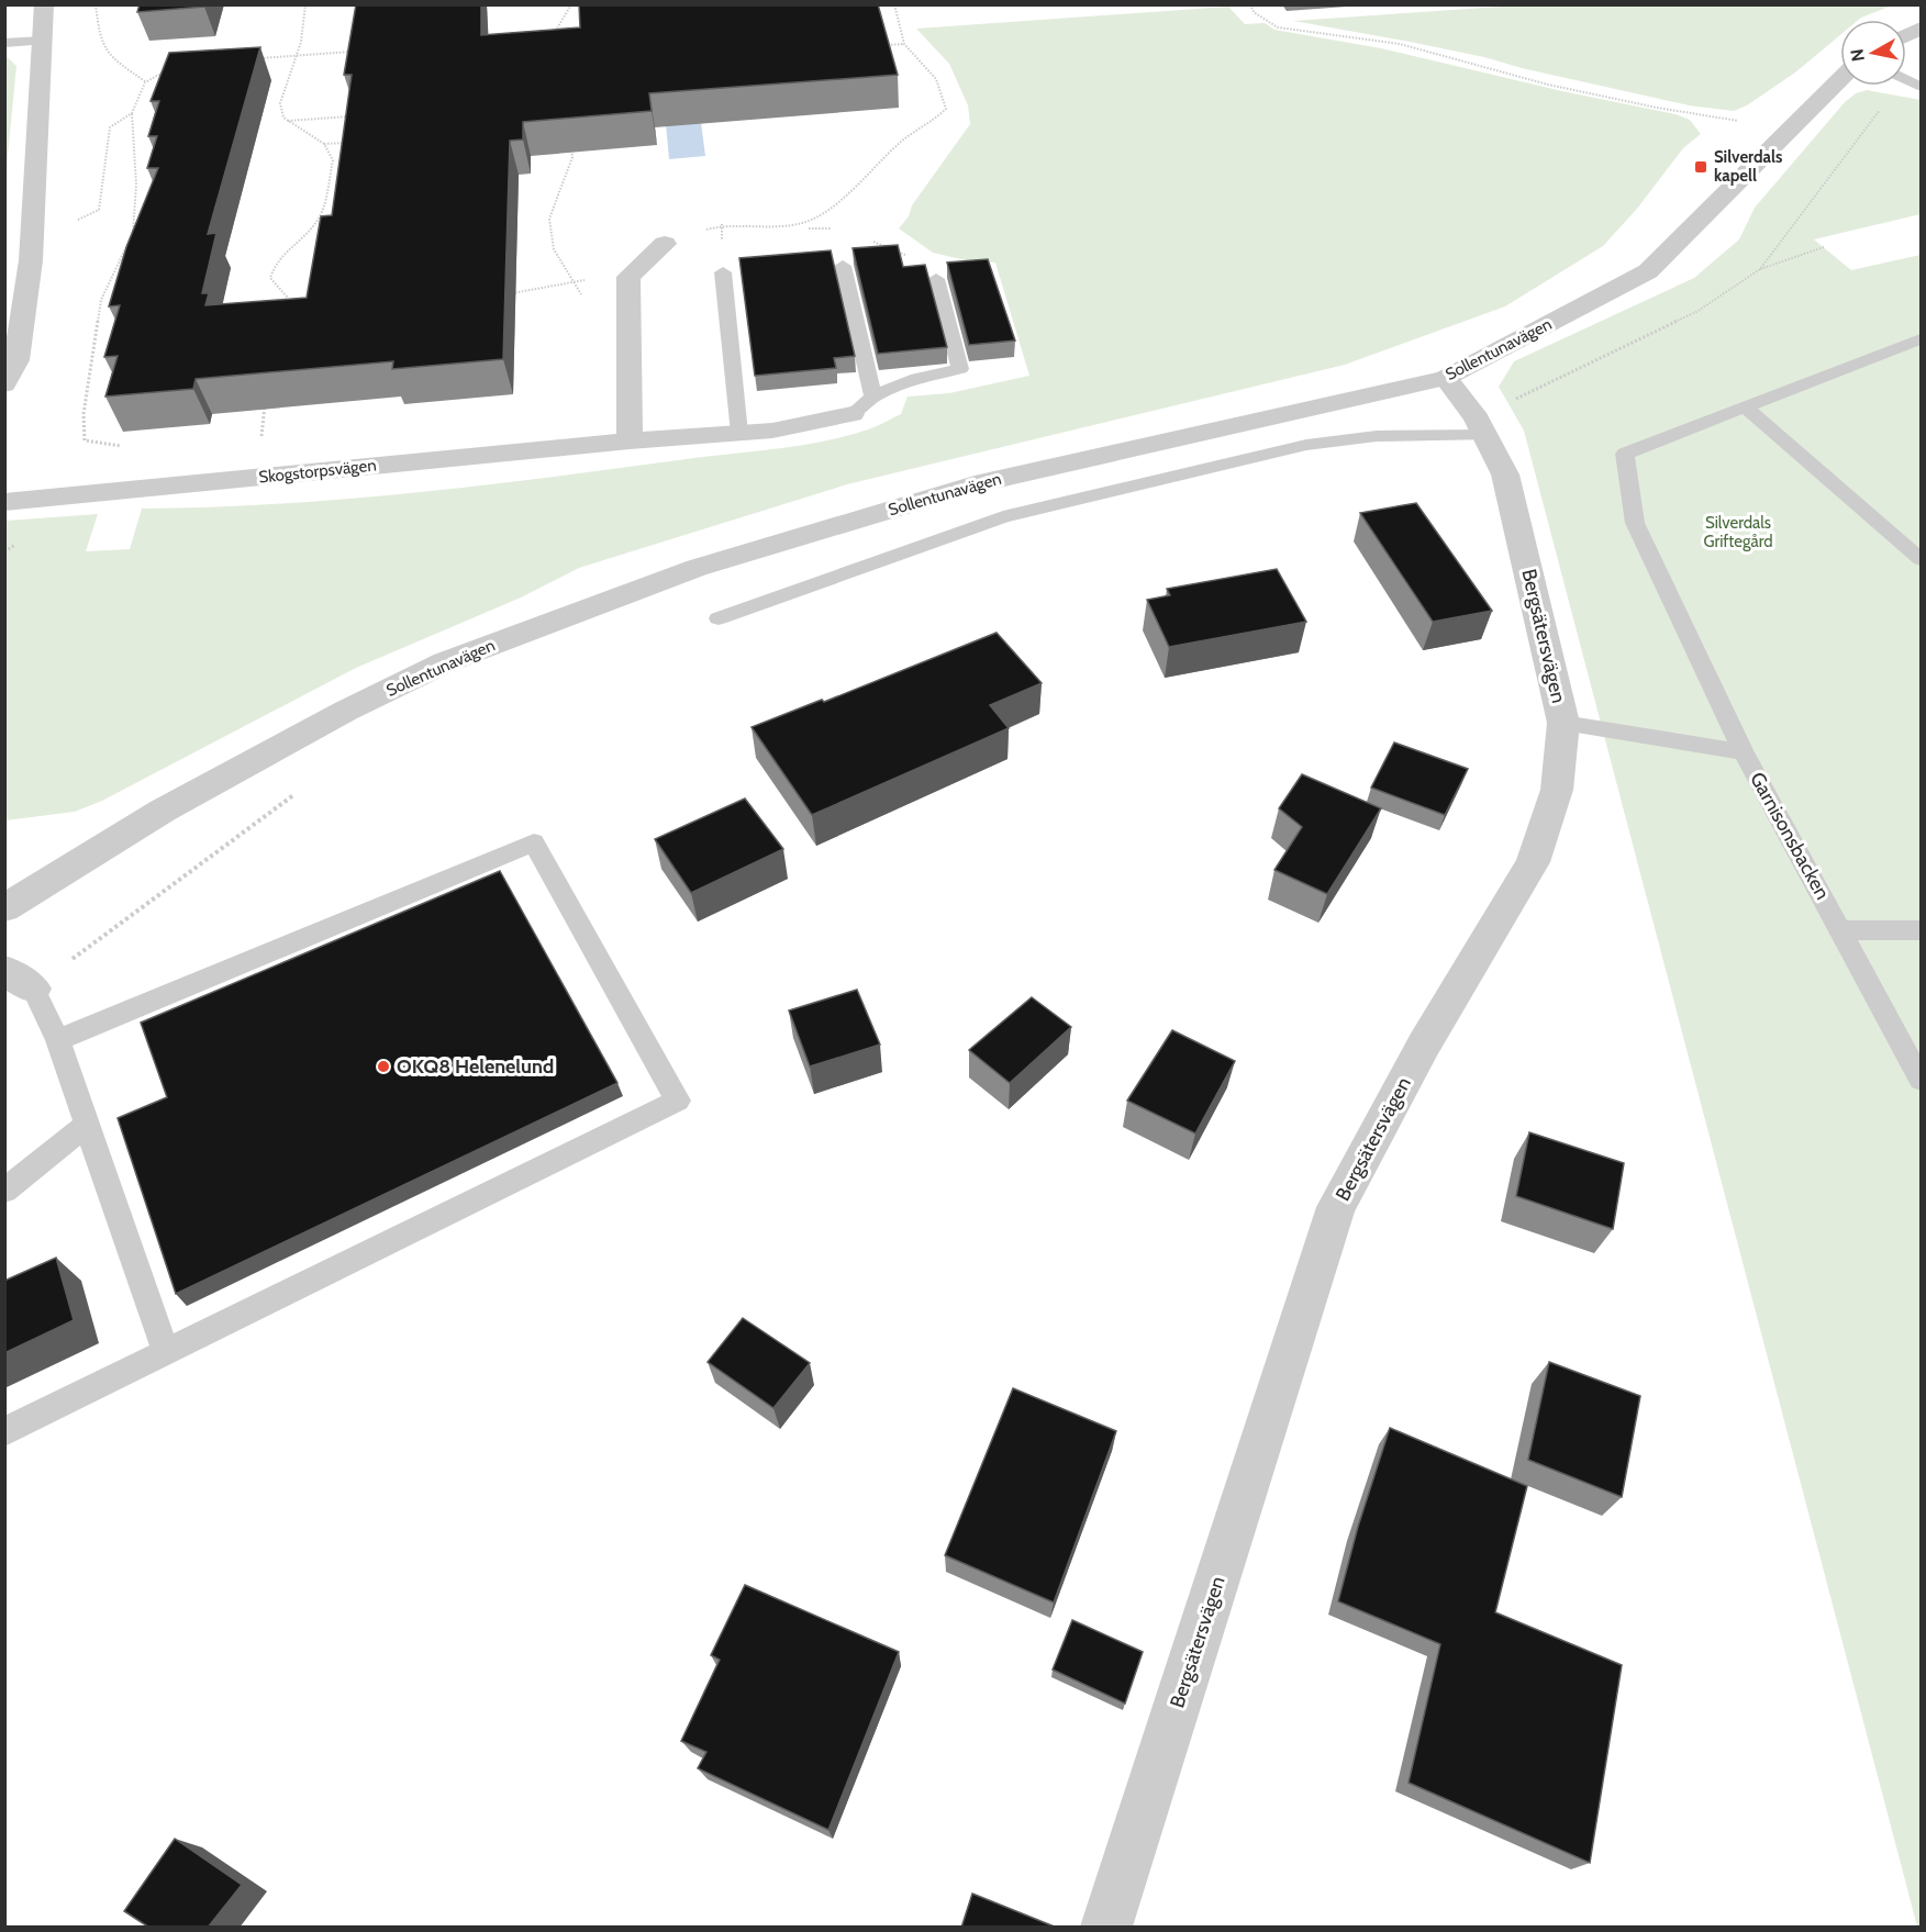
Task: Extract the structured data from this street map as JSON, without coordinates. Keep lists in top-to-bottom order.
{
  "streets": {
    "street": ["Sollentunavägen", "Skogstorpsvägen", "Bergsätersvägen"],
    "lane": ["Garnisonsbacken"]
  },
  "crossings": [
    ["Sollentunavägen", "Bergsätersvägen"],
    ["Bergsätersvägen", "Garnisonsbacken"]
  ],
  "parks": ["Silverdals Griftegård"],
  "places": {
    "transit": ["Silverdals kapell"],
    "other": ["OKQ8 Helenelund"]
  },
  "north": "left"
}
